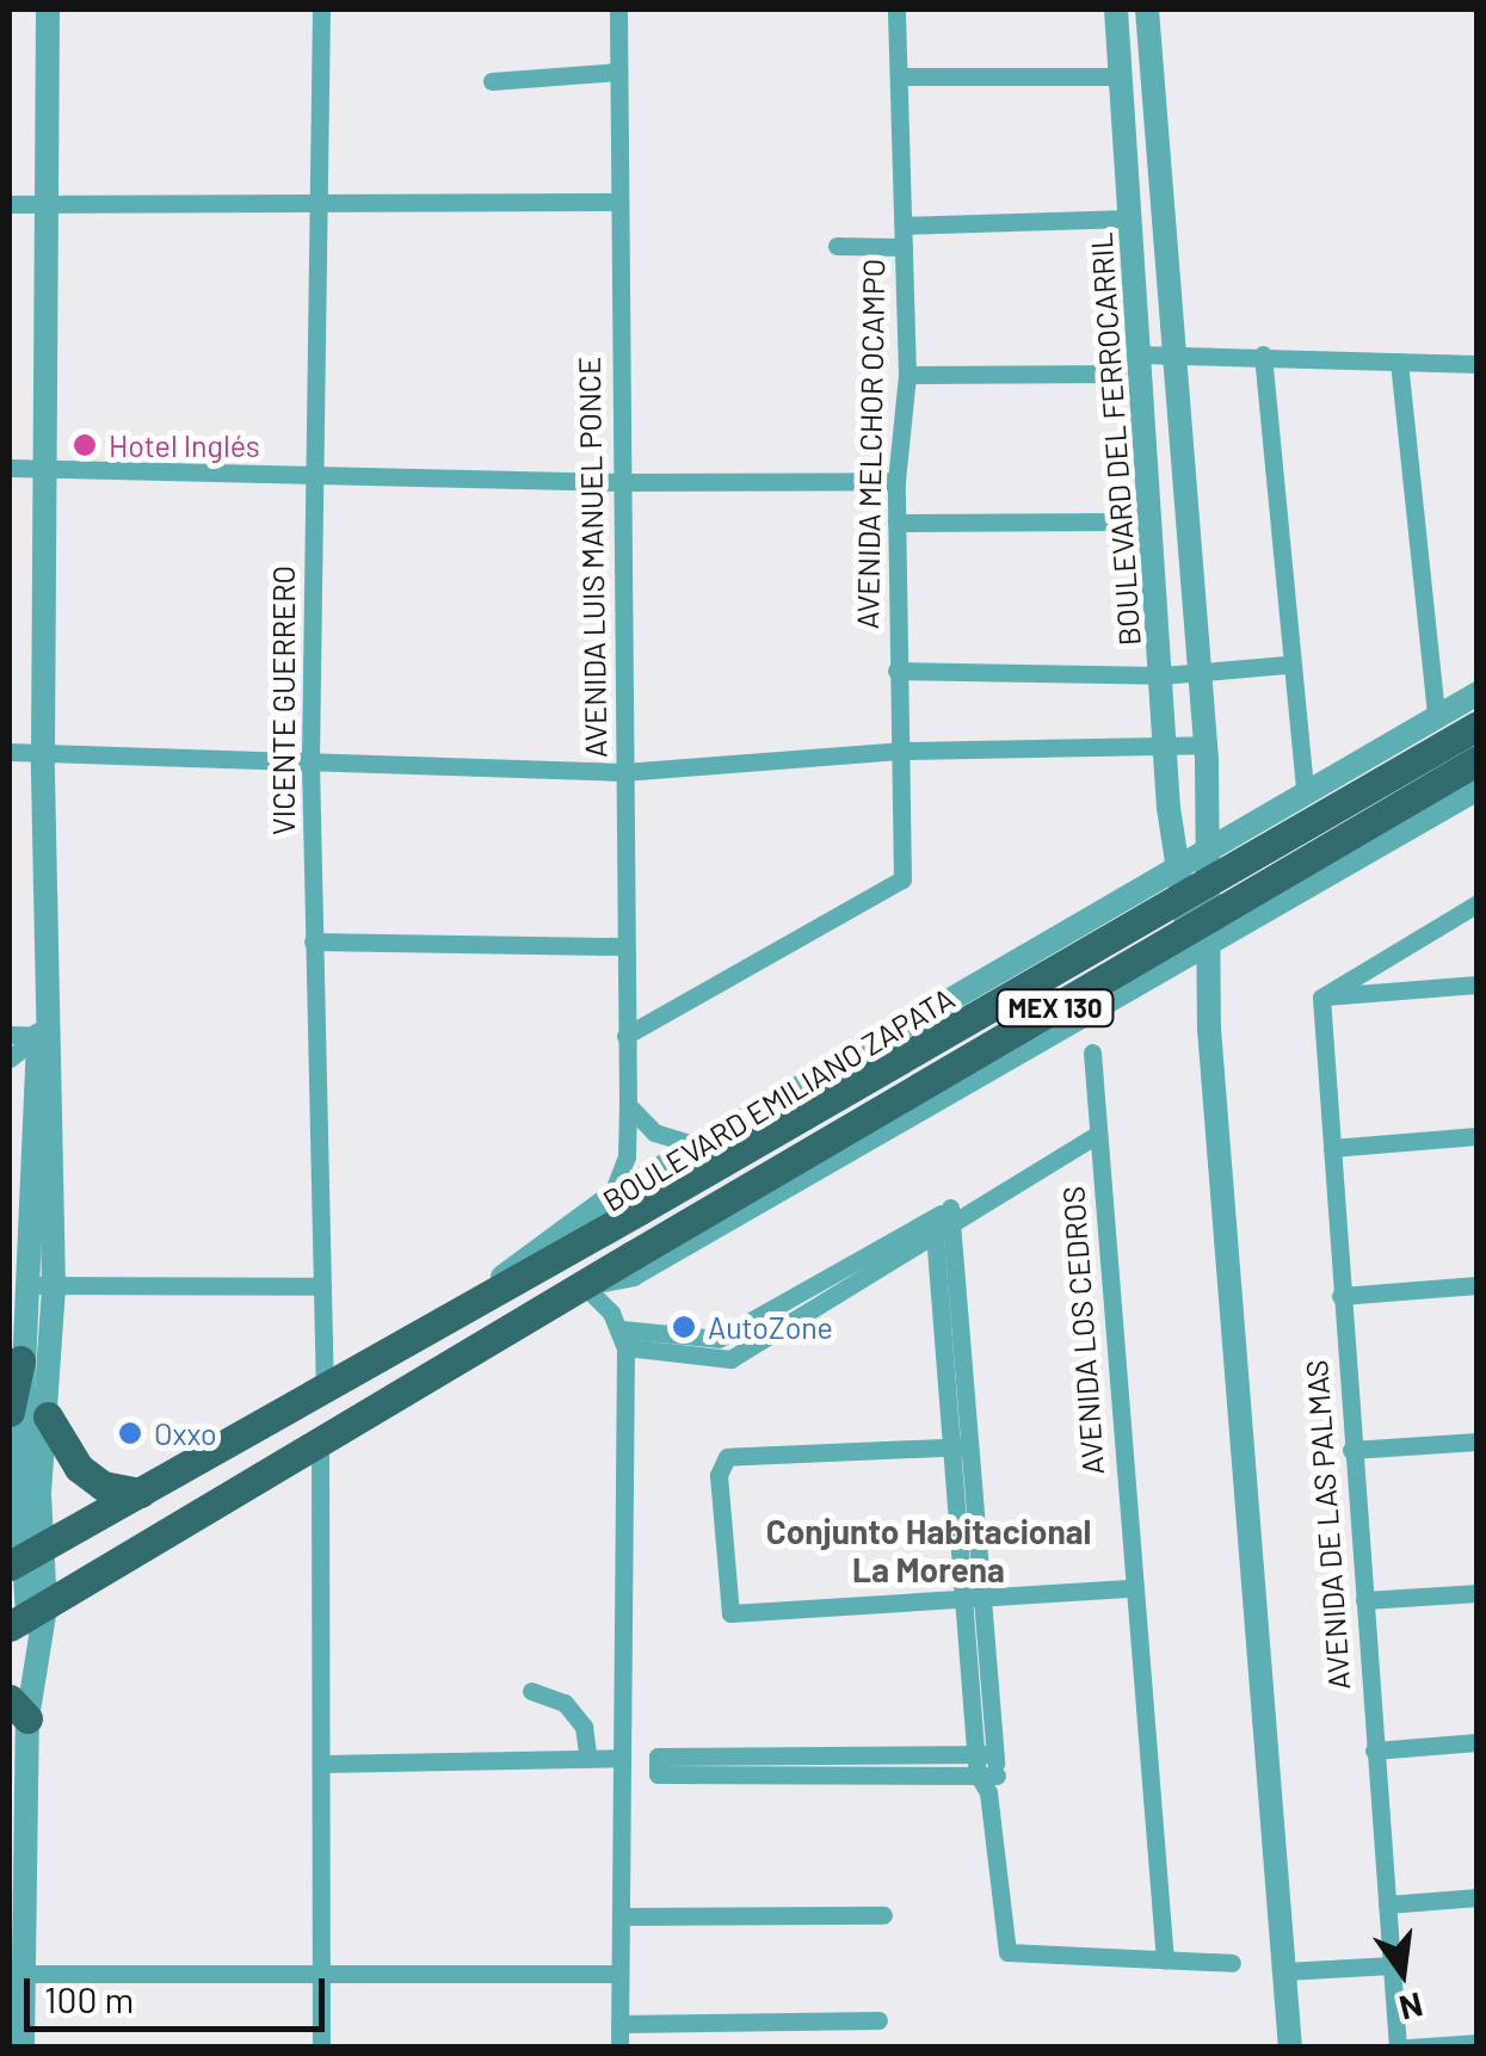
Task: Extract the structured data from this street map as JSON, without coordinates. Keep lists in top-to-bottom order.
{
  "streets": {
    "main road": ["MEX 130", "BOULEVARD EMILIANO ZAPATA"],
    "street": [
      "BOULEVARD DEL FERROCARRIL",
      "AVENIDA MELCHOR OCAMPO",
      "AVENIDA LUIS MANUEL PONCE",
      "VICENTE GUERRERO",
      "AVENIDA LOS CEDROS",
      "AVENIDA DE LAS PALMAS"
    ]
  },
  "crossings": [
    ["BOULEVARD DEL FERROCARRIL", "BOULEVARD EMILIANO ZAPATA"],
    ["AVENIDA MELCHOR OCAMPO", "AVENIDA LUIS MANUEL PONCE"],
    ["AVENIDA LUIS MANUEL PONCE", "BOULEVARD EMILIANO ZAPATA"],
    ["VICENTE GUERRERO", "BOULEVARD EMILIANO ZAPATA"]
  ],
  "districts": ["Conjunto Habitacional La Morena"],
  "places": ["Hotel Inglés", "AutoZone", "Oxxo"],
  "scale_bar": "100 m",
  "north": "bottom"
}
